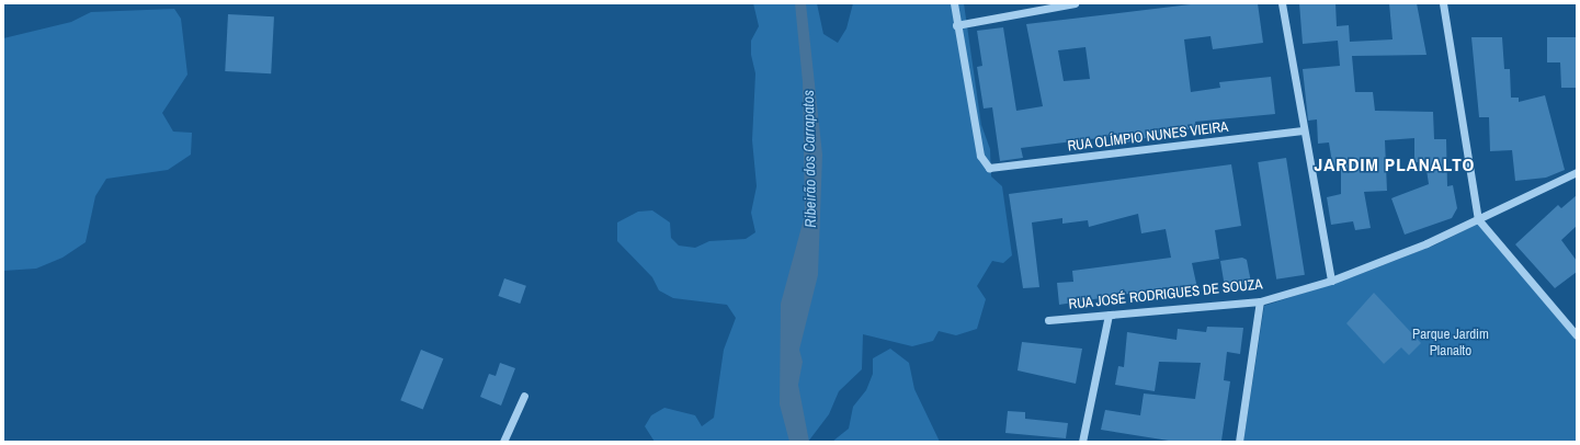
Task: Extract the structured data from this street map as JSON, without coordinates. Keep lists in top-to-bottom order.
{
  "streets": {
    "street": ["RUA OLÍMPIO NUNES VIEIRA", "RUA JOSÉ RODRIGUES DE SOUZA"]
  },
  "districts": ["JARDIM PLANALTO"],
  "water": ["Ribeirão dos Carrapatos"],
  "parks": ["Parque Jardim Planalto"]
}
